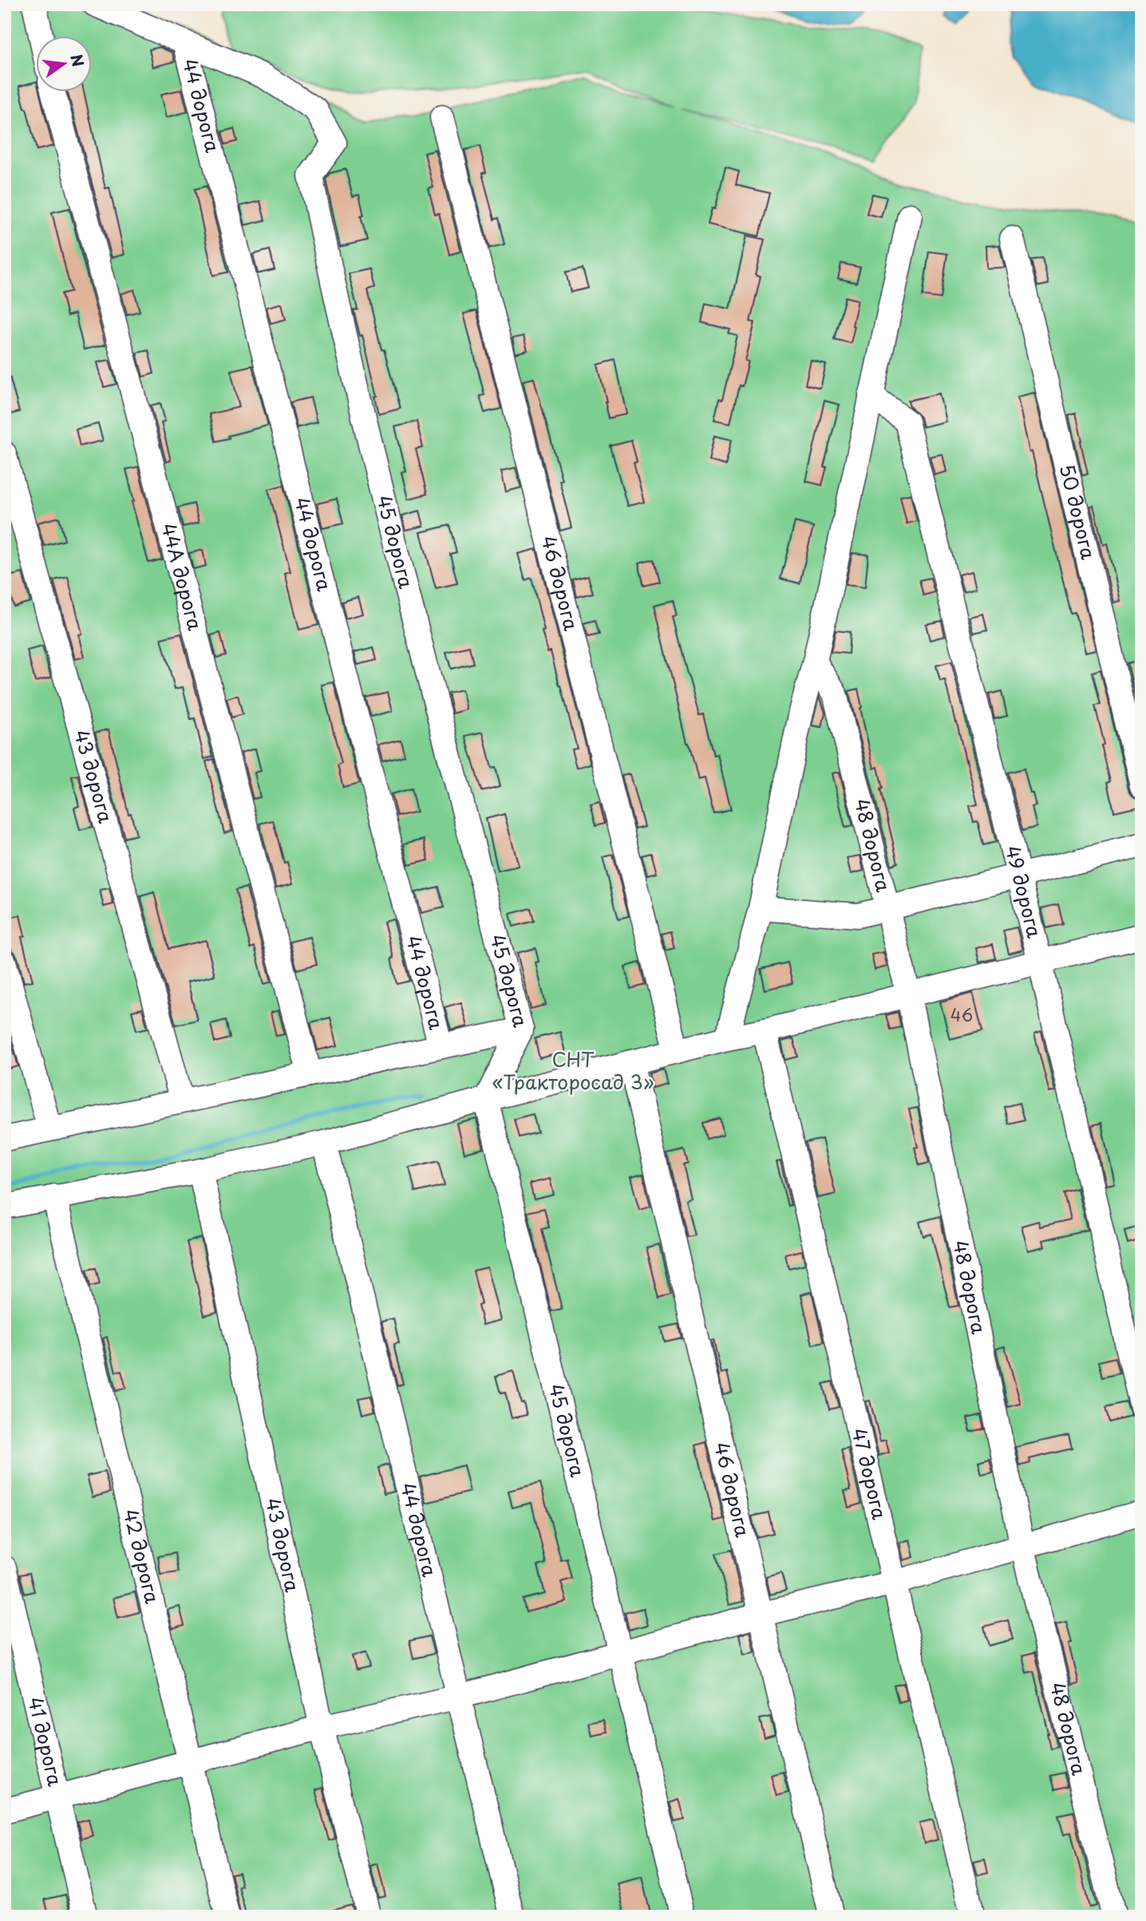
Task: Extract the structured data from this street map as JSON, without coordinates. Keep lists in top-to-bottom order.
{
  "streets": {
    "street": [
      "44 дорога",
      "50 дорога",
      "45 дорога",
      "44А дорога",
      "46 дорога",
      "43 дорога",
      "48 дорога",
      "49 дорога",
      "47 дорога",
      "42 дорога",
      "41 дорога"
    ]
  },
  "crossings": [
    ["44 дорога", "45 дорога"]
  ],
  "parks": ["СНТ «Тракторосад 3»"],
  "house_numbers": ["46"],
  "north": "right"
}
